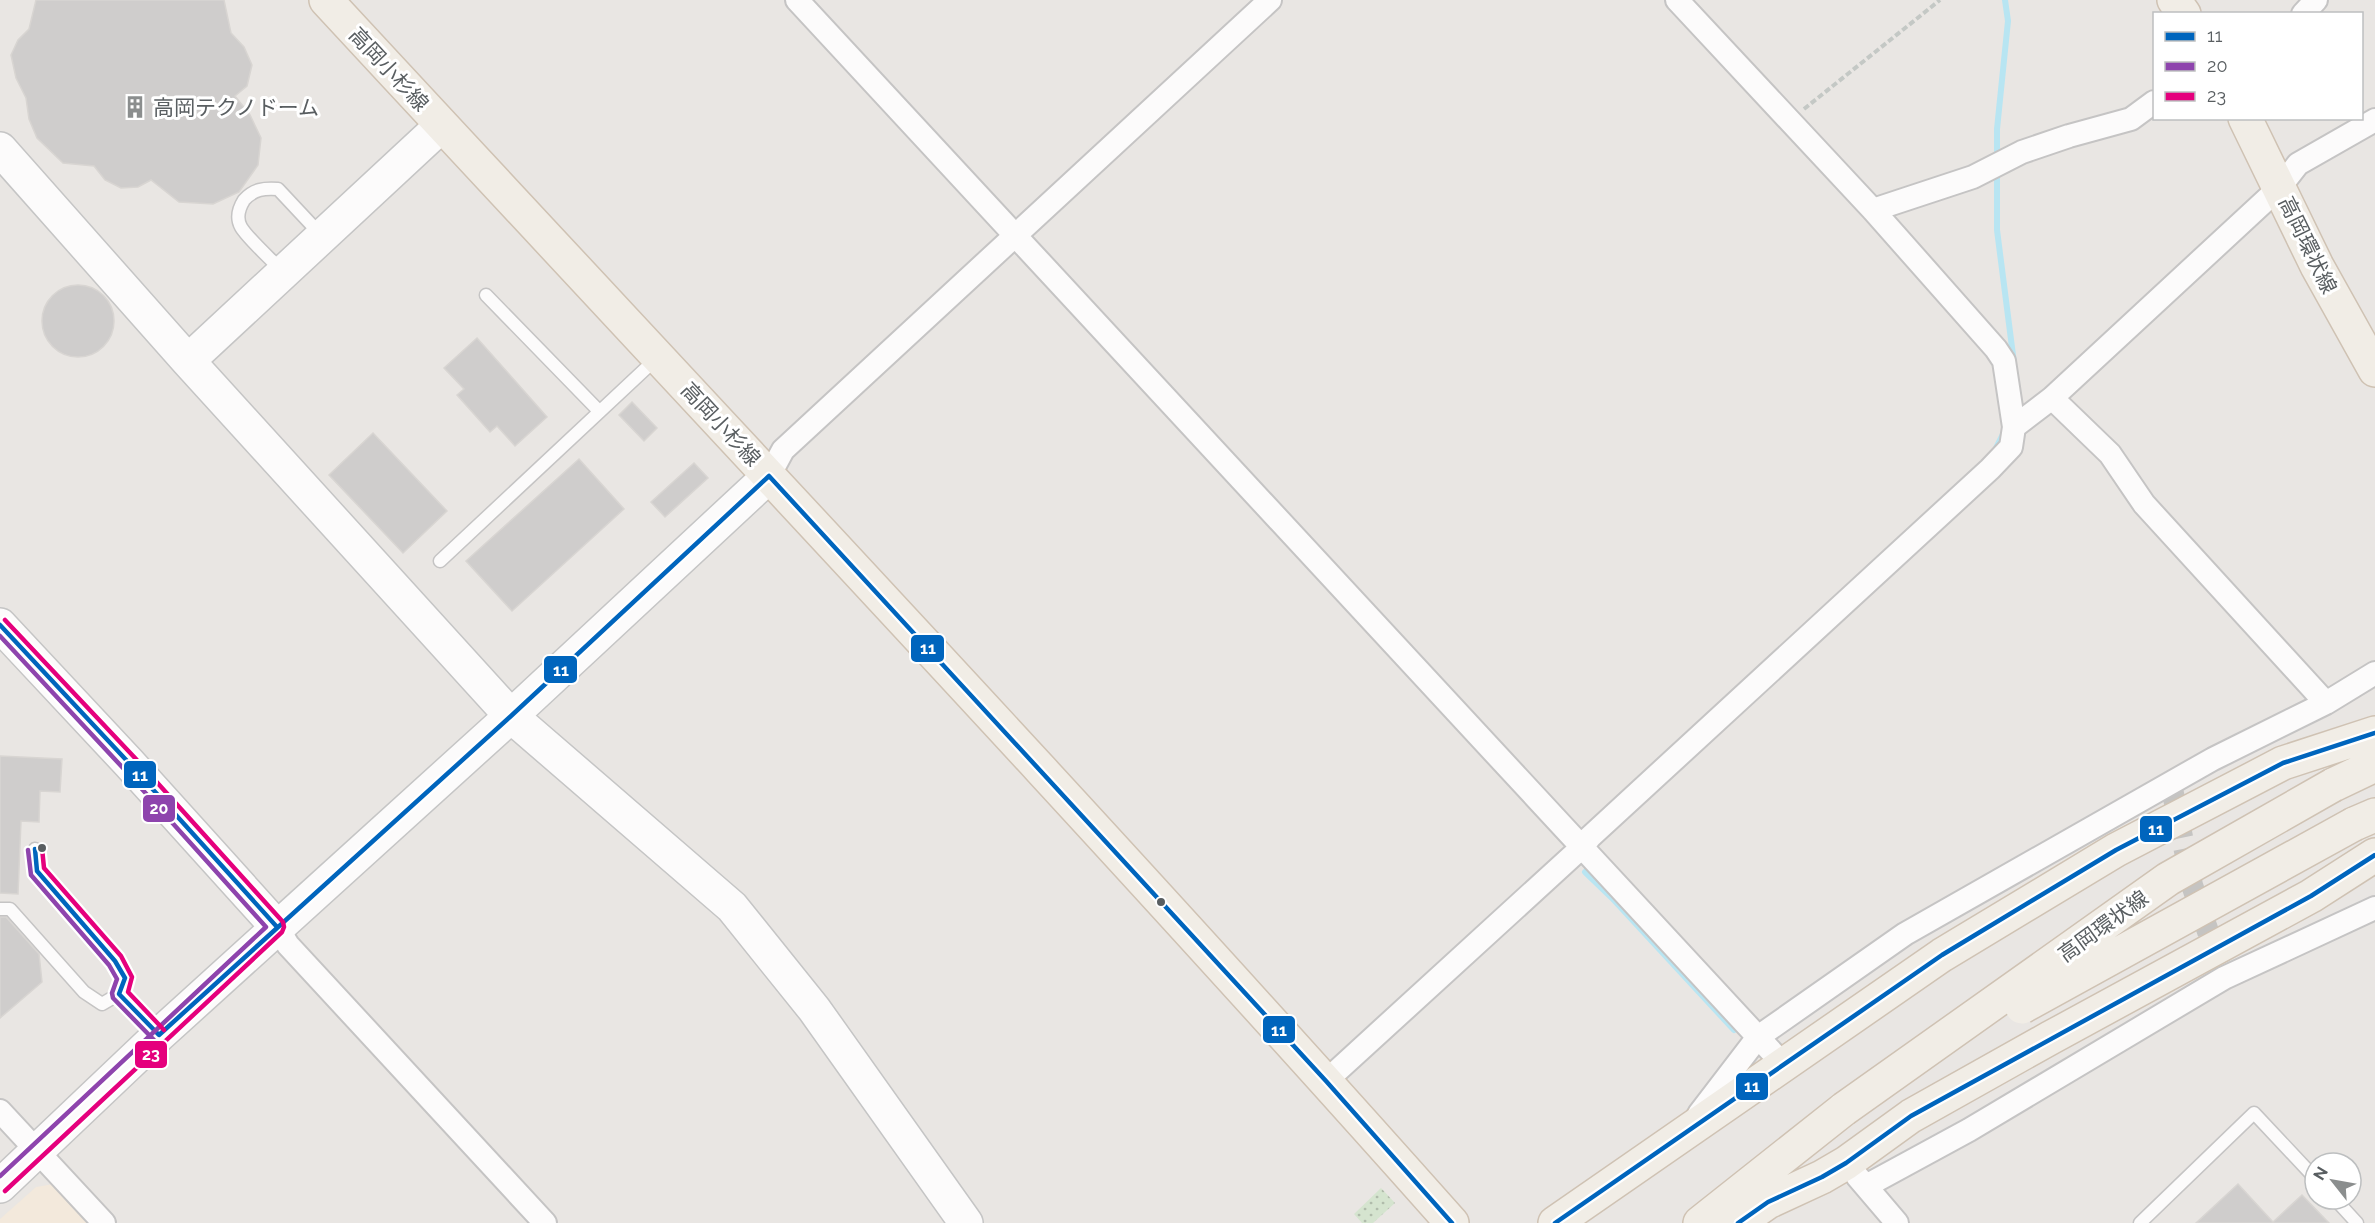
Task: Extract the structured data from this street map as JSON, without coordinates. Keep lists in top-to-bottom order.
{
  "streets": {
    "main road": ["高岡小杉線", "高岡環状線"]
  },
  "places": {
    "building": ["高岡テクノドーム"]
  },
  "lines": ["transit line 11", "transit line 23", "transit line 20"],
  "legend": ["11", "20", "23"],
  "north": "top left"
}
